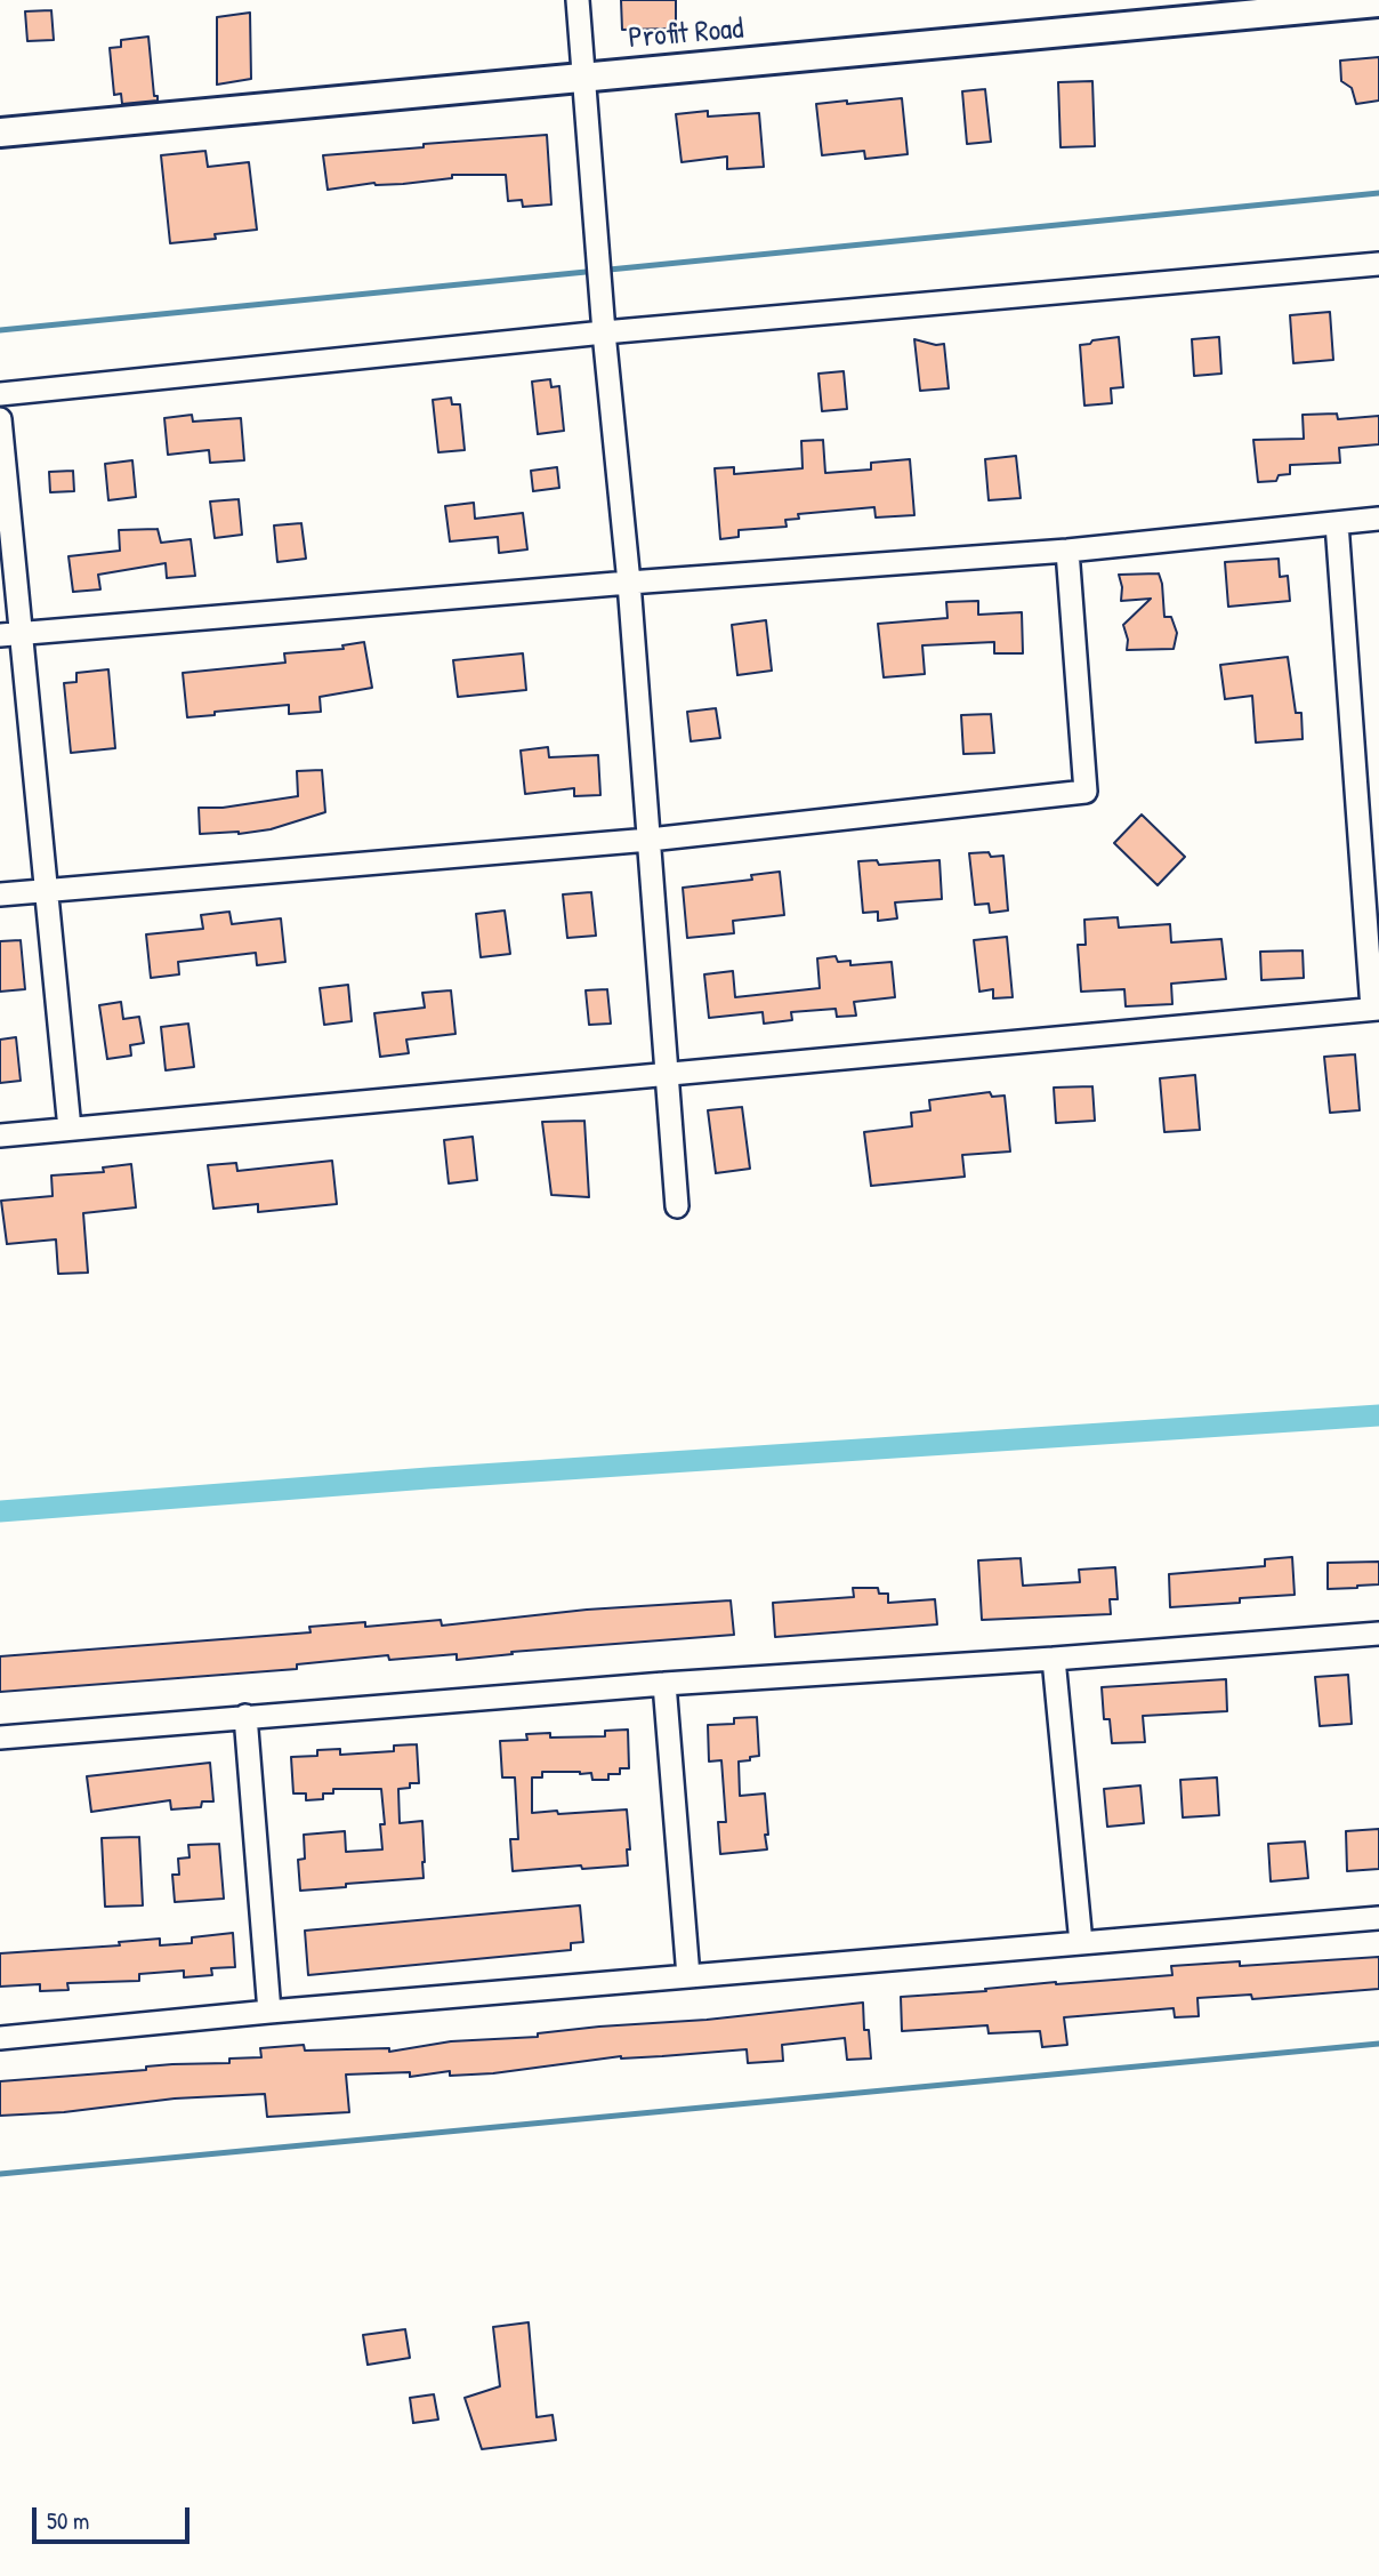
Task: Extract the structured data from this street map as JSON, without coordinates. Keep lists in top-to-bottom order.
{
  "streets": {
    "street": ["Profit Road"]
  },
  "scale_bar": "50 m"
}
